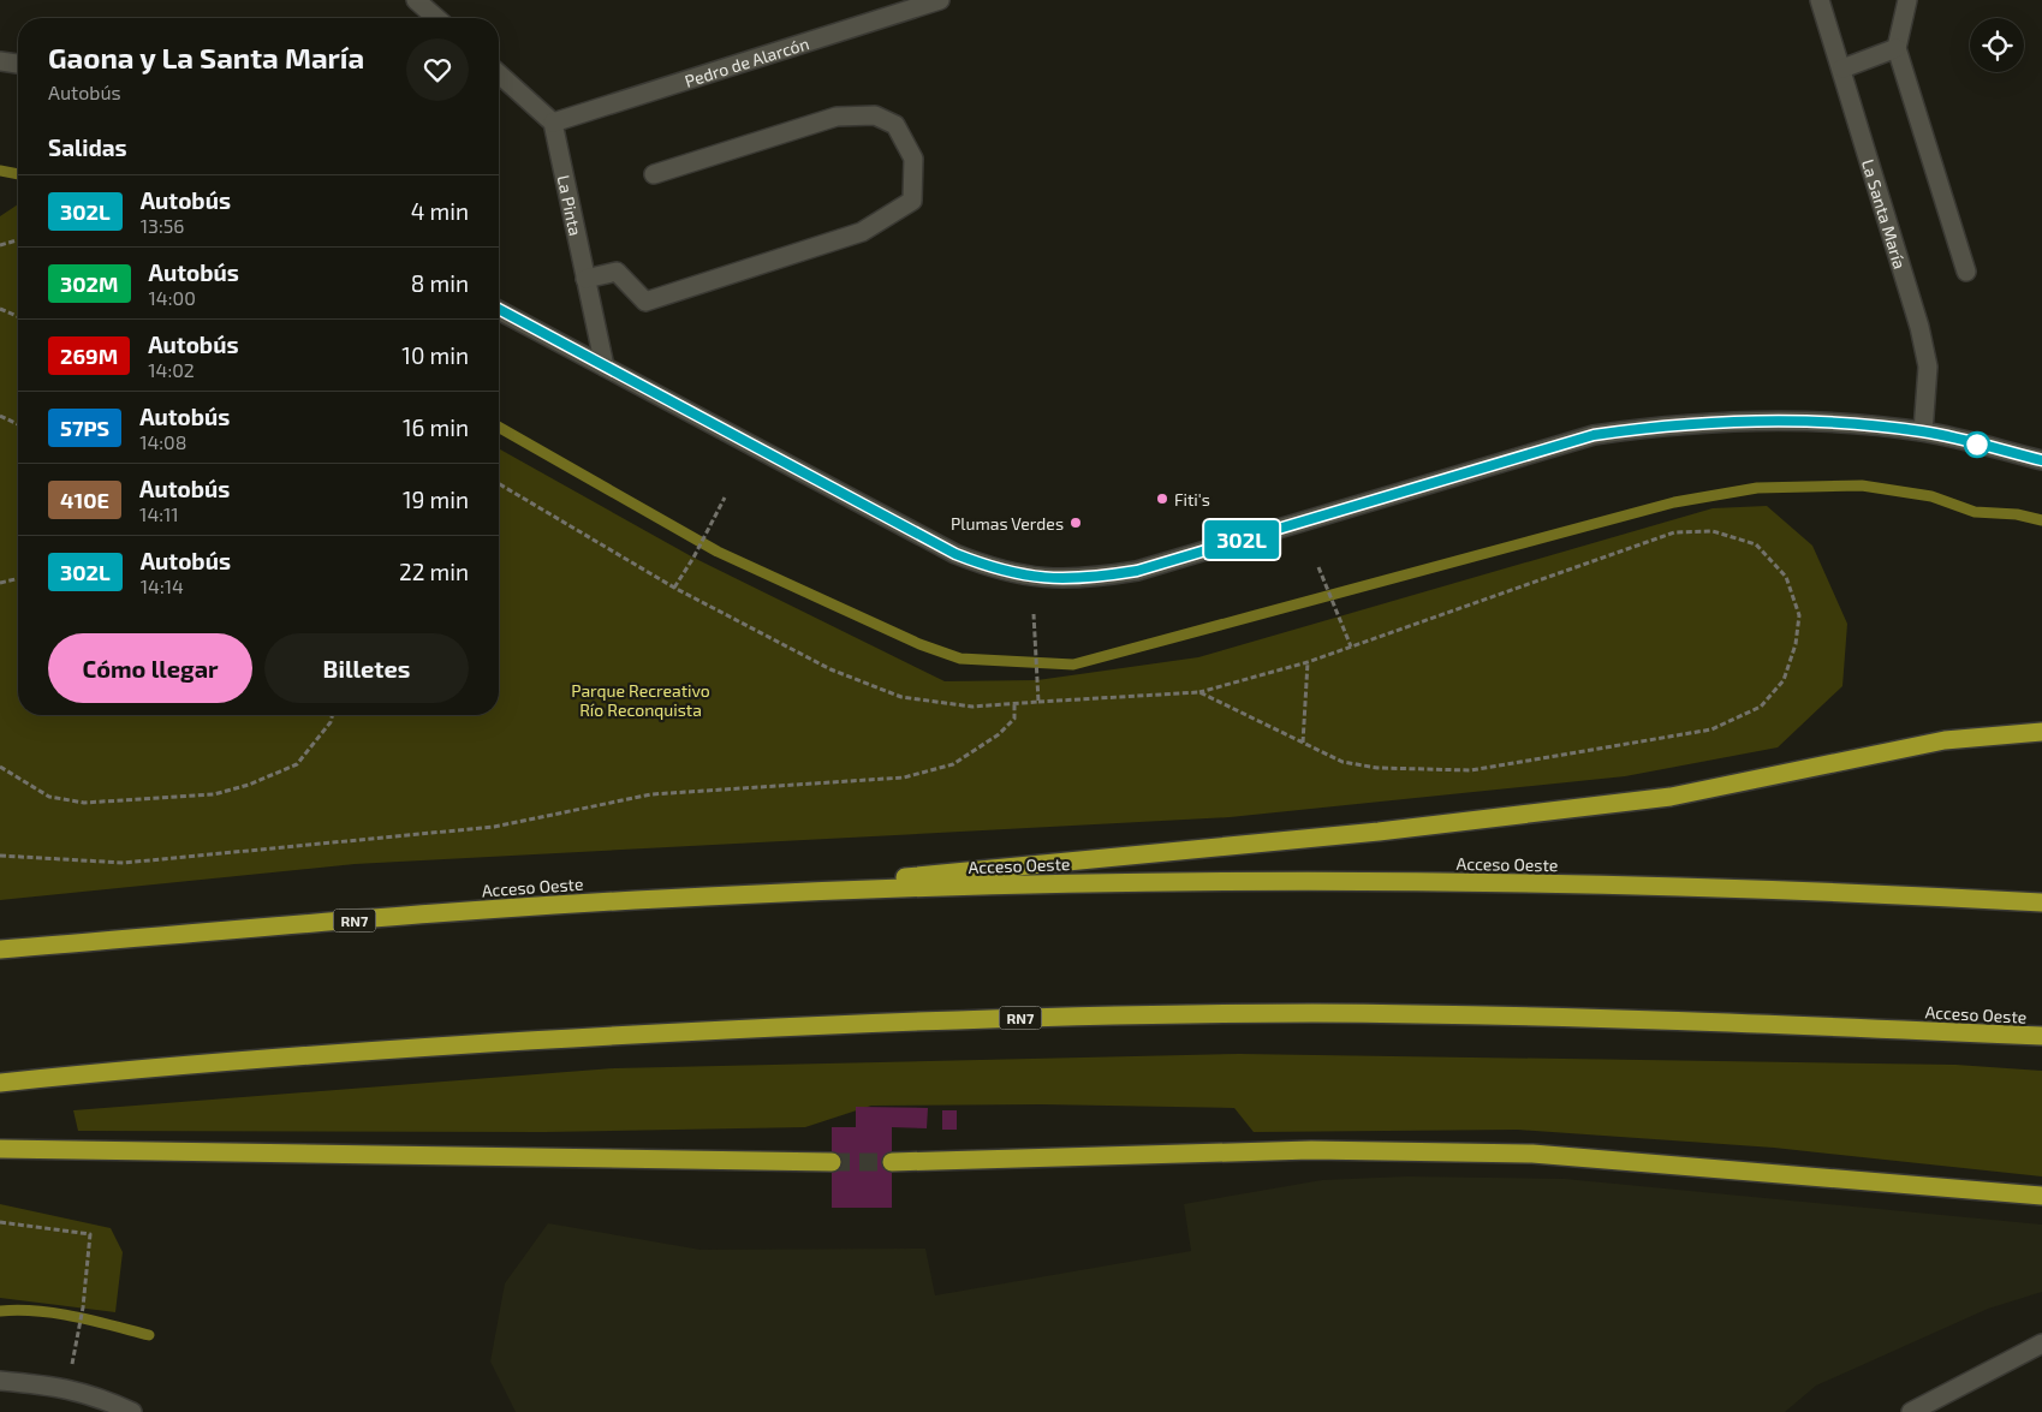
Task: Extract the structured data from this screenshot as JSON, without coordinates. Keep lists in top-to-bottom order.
{
  "streets": {
    "highway": ["Acceso Oeste", "RN7"],
    "street": ["Pedro de Alarcón", "La Pinta", "La Santa María"]
  },
  "crossings": [
    ["Pedro de Alarcón", "La Pinta"]
  ],
  "parks": ["Parque Recreativo Río Reconquista"],
  "places": ["Fiti's", "Plumas Verdes"],
  "lines": ["bus line 302L"],
  "page": {
    "on_map": "302L",
    "heading": [
      ["Gaona y La Santa María", "Autobús"],
      "Salidas"
    ],
    "list": [
      {
        "mark": "302L",
        "name": "Autobús",
        "note": "13:56",
        "value": "4 min"
      },
      {
        "mark": "302M",
        "name": "Autobús",
        "note": "14:00",
        "value": "8 min"
      },
      {
        "mark": "269M",
        "name": "Autobús",
        "note": "14:02",
        "value": "10 min"
      },
      {
        "mark": "57PS",
        "name": "Autobús",
        "note": "14:08",
        "value": "16 min"
      },
      {
        "mark": "410E",
        "name": "Autobús",
        "note": "14:11",
        "value": "19 min"
      },
      {
        "mark": "302L",
        "name": "Autobús",
        "note": "14:14",
        "value": "22 min"
      }
    ],
    "buttons": ["Cómo llegar", "Billetes"]
  }
}
